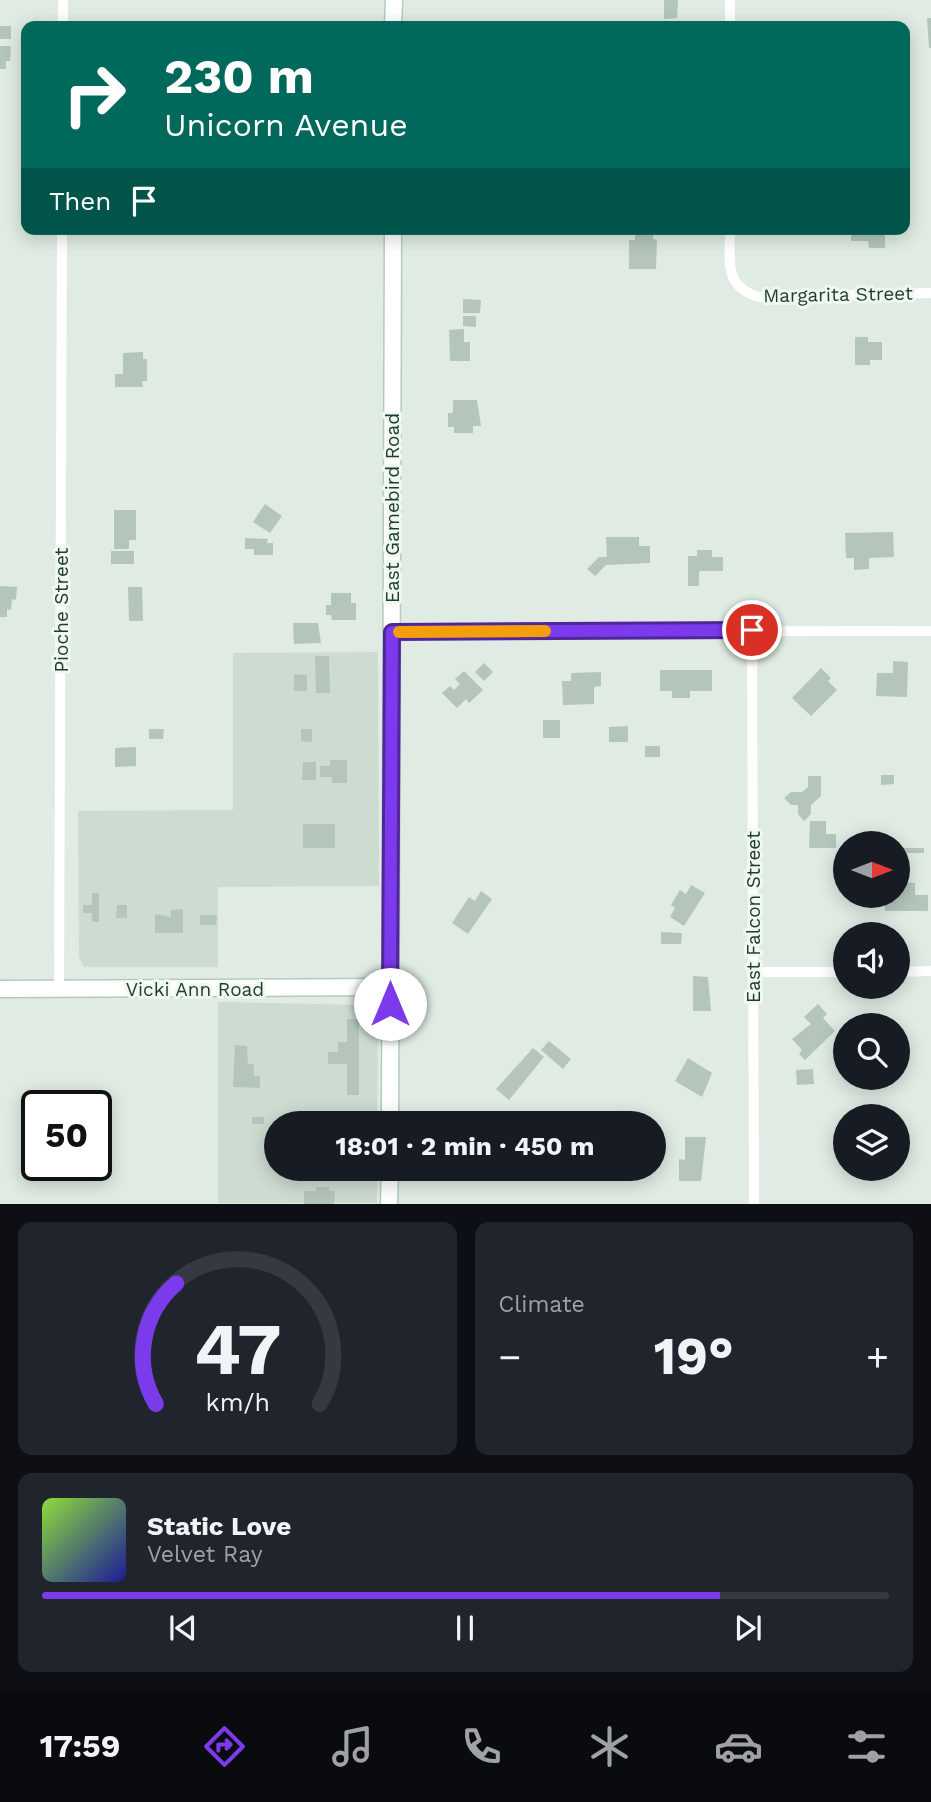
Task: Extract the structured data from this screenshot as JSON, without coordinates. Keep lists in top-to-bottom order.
{
  "streets": {
    "main road": ["East Gamebird Road", "Vicki Ann Road"],
    "street": ["Margarita Street", "Pioche Street", "East Falcon Street"]
  },
  "crossings": [
    ["East Gamebird Road", "Vicki Ann Road"],
    ["Pioche Street", "Vicki Ann Road"]
  ],
  "north": "right",
  "page": {
    "turn": ["230 m", "Unicorn Avenue"],
    "then": "Then",
    "limit": "50",
    "trip": "18:01 · 2 min · 450 m",
    "tile": "Climate",
    "heat": ["−", "19°", "+"],
    "song": ["Static Love", "Velvet Ray"],
    "tabs": "17:59",
    "gauge": ["47", "km/h"]
  }
}
